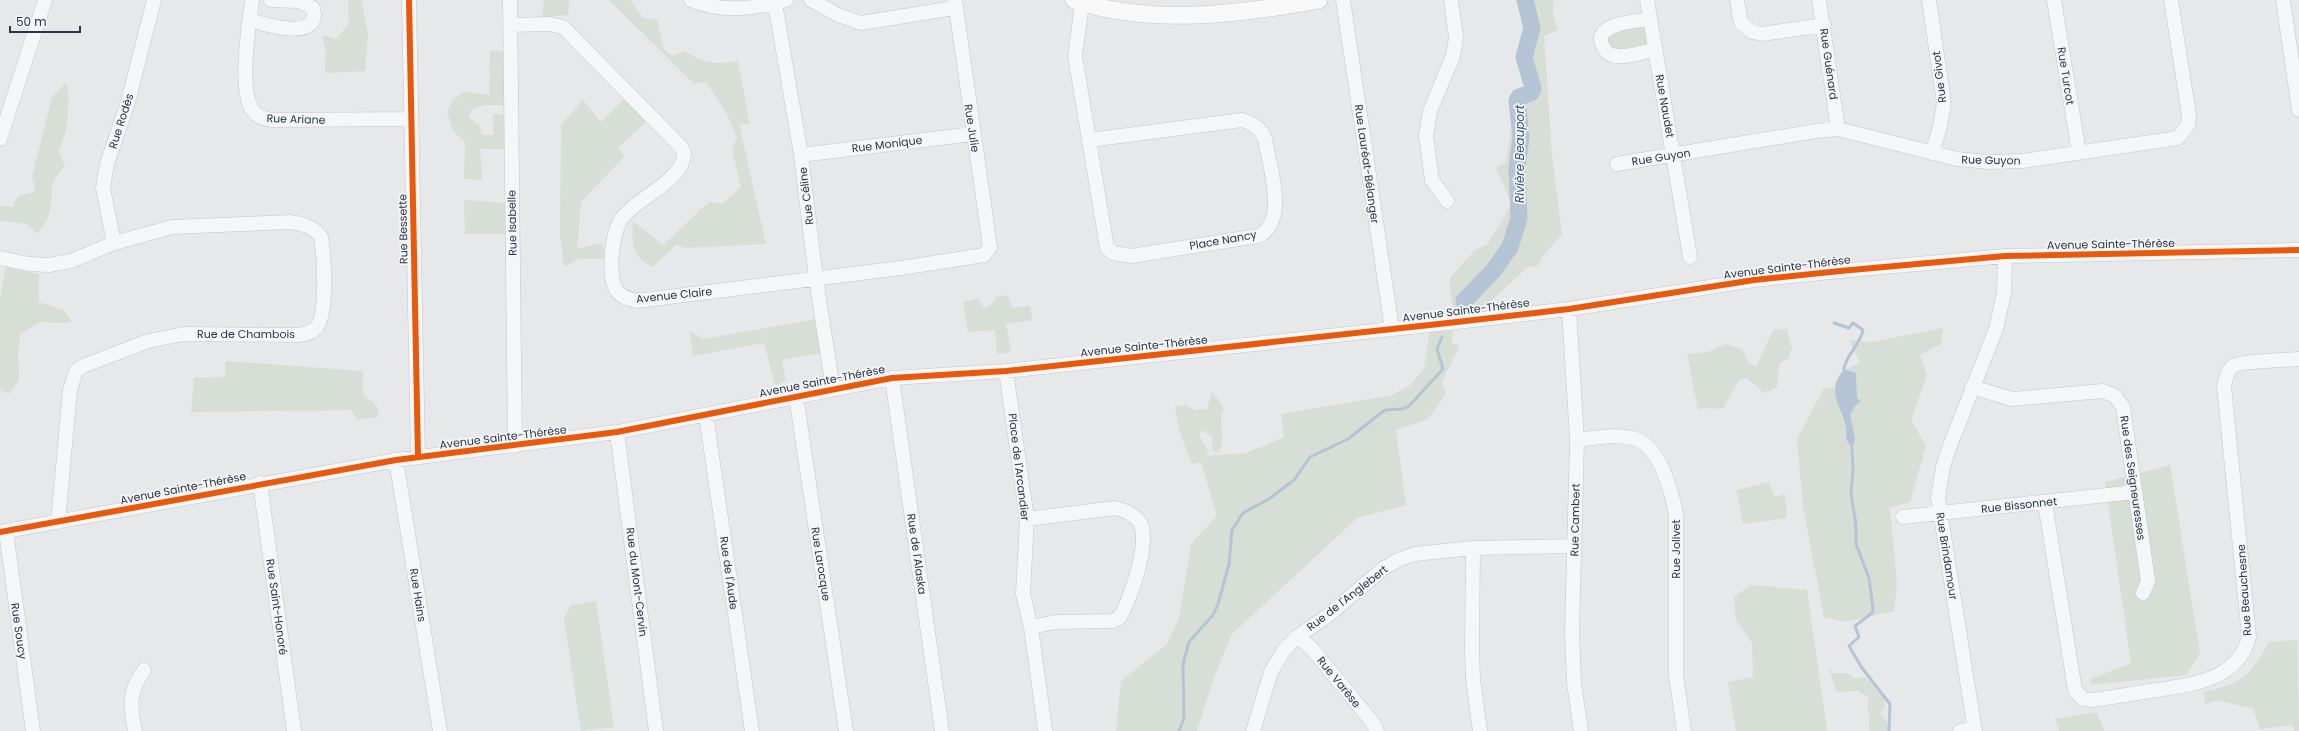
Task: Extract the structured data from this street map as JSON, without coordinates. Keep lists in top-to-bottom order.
{
  "streets": {
    "street": [
      "Rue Guénard",
      "Rue Turcot",
      "Rue Givot",
      "Rue Naudet",
      "Rue Ariane",
      "Rue Rodès",
      "Rue Julie",
      "Rue Monique",
      "Rue Guyon",
      "Rue Lauréat-Bélanger",
      "Rue Céline",
      "Rue Isabelle",
      "Rue Bessette",
      "Place Nancy",
      "Avenue Sainte-Thérèse",
      "Avenue Claire",
      "Rue de Chambois",
      "Place de l'Arcandier",
      "Rue des Seigneuresses",
      "Rue Bissonnet",
      "Rue Cambert",
      "Rue Jolivet",
      "Rue de l'Alaska",
      "Rue Brindamour",
      "Rue Larocque",
      "Rue de l'Aude",
      "Rue du Mont-Cervin",
      "Rue Beauchesne",
      "Rue Hains",
      "Rue de l'Anglebert",
      "Rue Saint-Honoré",
      "Rue Soucy",
      "Rue Varèse"
    ]
  },
  "crossings": [
    ["Rue Guénard", "Rue Guyon"],
    ["Rue Turcot", "Rue Guyon"],
    ["Rue Givot", "Rue Guyon"],
    ["Rue Naudet", "Rue Guyon"],
    ["Rue Ariane", "Rue Bessette"],
    ["Rue Rodès", "Rue de Chambois"],
    ["Rue Julie", "Rue Monique"],
    ["Rue Julie", "Avenue Claire"],
    ["Rue Monique", "Rue Céline"],
    ["Rue Lauréat-Bélanger", "Avenue Sainte-Thérèse"],
    ["Rue Céline", "Avenue Sainte-Thérèse"],
    ["Rue Céline", "Avenue Claire"],
    ["Rue Isabelle", "Avenue Sainte-Thérèse"],
    ["Rue Isabelle", "Avenue Claire"],
    ["Rue Bessette", "Avenue Sainte-Thérèse"],
    ["Avenue Sainte-Thérèse", "Rue de Chambois"],
    ["Avenue Sainte-Thérèse", "Place de l'Arcandier"],
    ["Avenue Sainte-Thérèse", "Rue Cambert"],
    ["Avenue Sainte-Thérèse", "Rue de l'Alaska"],
    ["Avenue Sainte-Thérèse", "Rue Brindamour"],
    ["Avenue Sainte-Thérèse", "Rue Larocque"],
    ["Avenue Sainte-Thérèse", "Rue de l'Aude"],
    ["Avenue Sainte-Thérèse", "Rue du Mont-Cervin"],
    ["Avenue Sainte-Thérèse", "Rue Hains"],
    ["Avenue Sainte-Thérèse", "Rue Saint-Honoré"],
    ["Avenue Sainte-Thérèse", "Rue Soucy"],
    ["Rue des Seigneuresses", "Rue Bissonnet"],
    ["Rue des Seigneuresses", "Rue Brindamour"],
    ["Rue Bissonnet", "Rue Brindamour"],
    ["Rue Bissonnet", "Rue Beauchesne"],
    ["Rue Cambert", "Rue Jolivet"],
    ["Rue Cambert", "Rue de l'Anglebert"],
    ["Rue de l'Anglebert", "Rue Varèse"]
  ],
  "water": ["Rivière Beauport"],
  "scale_bar": "50 m"
}
